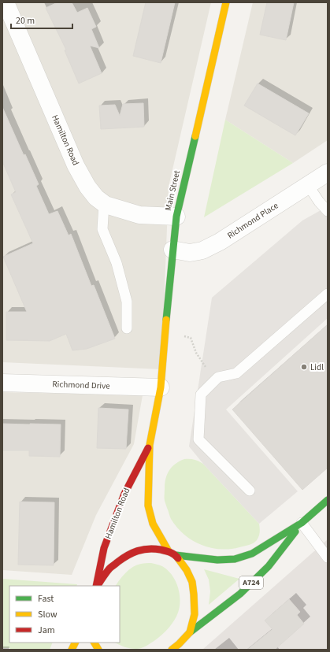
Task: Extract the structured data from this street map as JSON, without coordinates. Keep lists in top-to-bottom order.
{
  "streets": {
    "main road": ["Hamilton Road", "Main Street", "A724"],
    "street": ["Richmond Place", "Richmond Drive"]
  },
  "crossings": [
    ["Hamilton Road", "Main Street"],
    ["Hamilton Road", "Richmond Drive"],
    ["Main Street", "Richmond Place"],
    ["Main Street", "Richmond Drive"]
  ],
  "places": ["Lidl"],
  "legend": ["Fast", "Slow", "Jam"],
  "scale_bar": "20 m"
}
